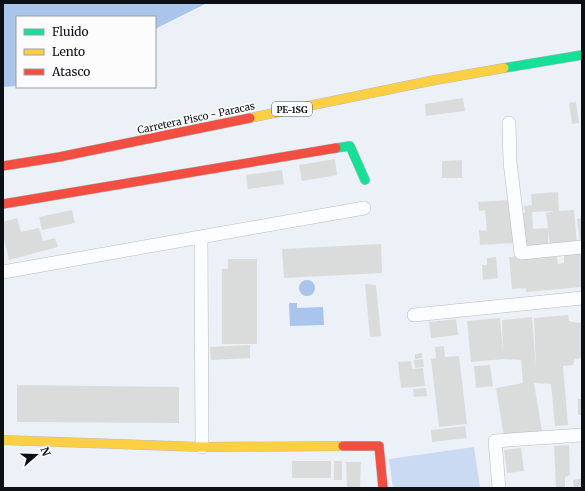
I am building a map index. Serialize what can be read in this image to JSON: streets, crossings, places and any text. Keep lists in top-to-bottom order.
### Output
{
  "streets": {
    "street": ["PE-1SG", "Carretera Pisco - Paracas"]
  },
  "legend": ["Fluido", "Lento", "Atasco"],
  "north": "right"
}
